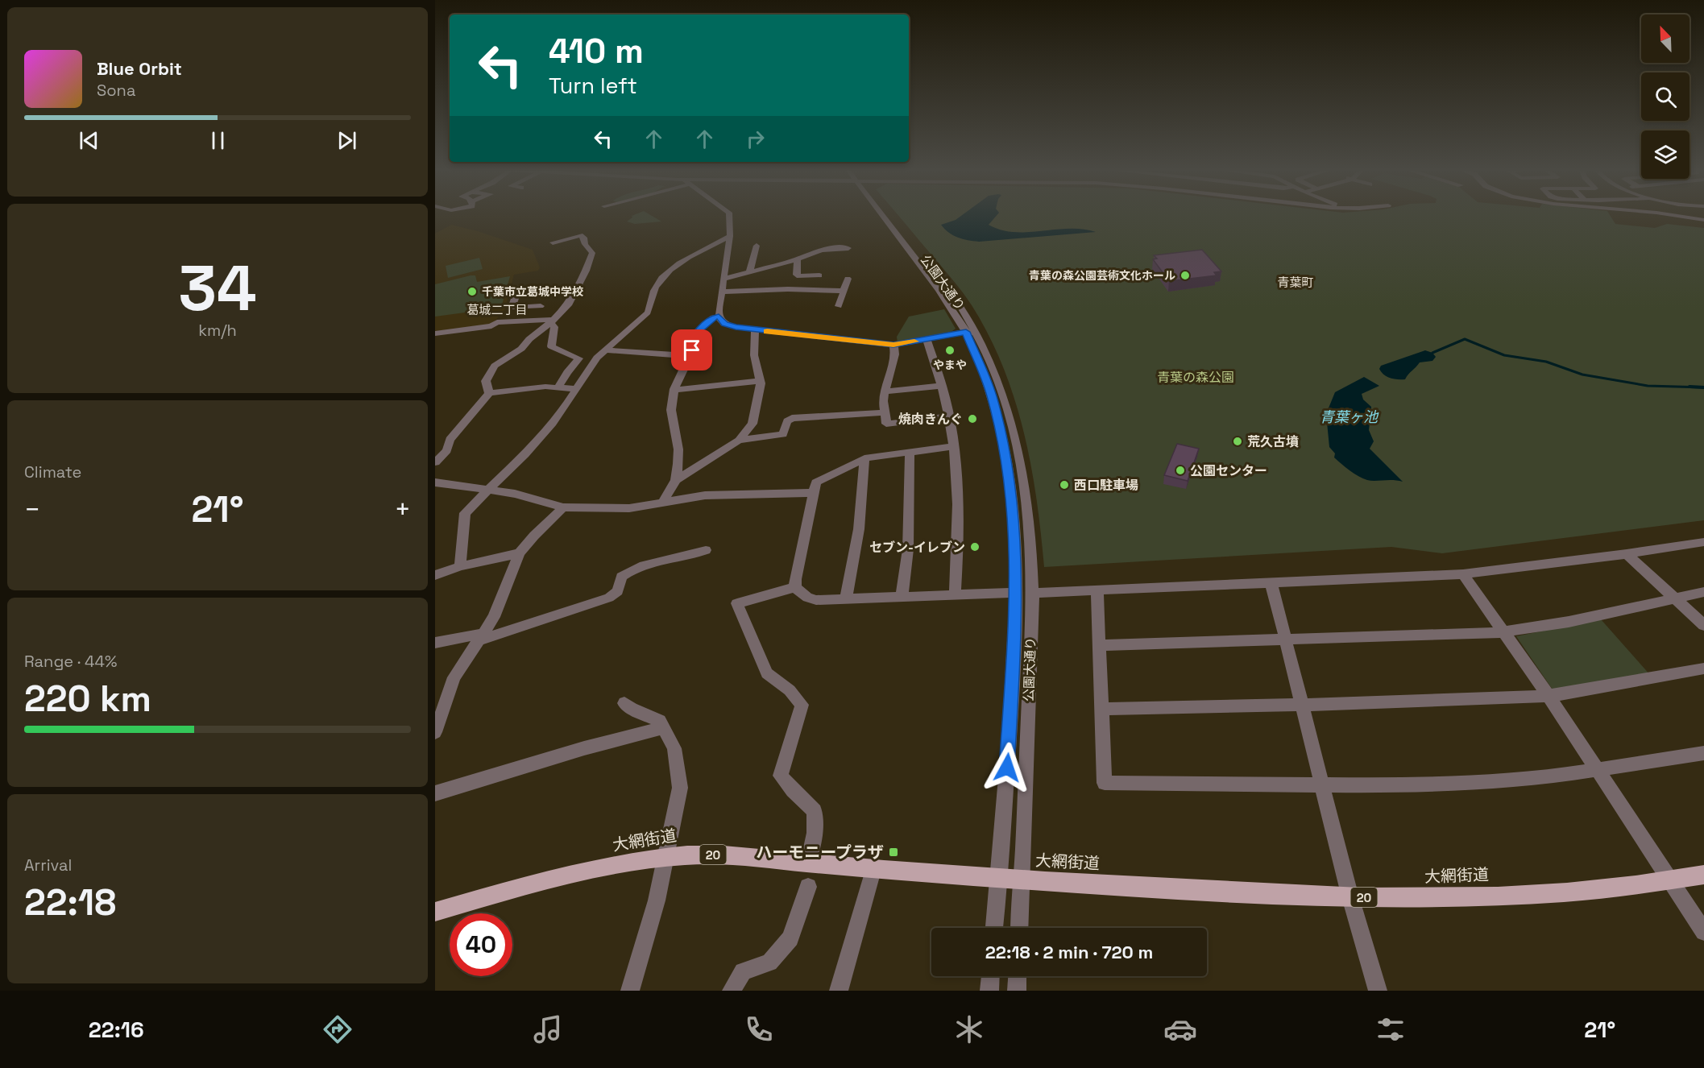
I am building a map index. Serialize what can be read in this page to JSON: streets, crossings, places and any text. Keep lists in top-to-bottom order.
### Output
{
  "streets": {
    "main road": ["大網街道", "20"],
    "street": ["公園大通り"]
  },
  "crossings": [
    ["公園大通り", "大網街道"]
  ],
  "districts": ["青葉町", "葛城二丁目"],
  "water": ["青葉ヶ池"],
  "parks": ["青葉の森公園"],
  "places": {
    "other": [
      "青葉の森公園芸術文化ホール",
      "千葉市立葛城中学校",
      "やまや",
      "焼肉きんぐ",
      "荒久古墳",
      "公園センター",
      "西口駐車場",
      "セブン-イレブン"
    ],
    "transit": ["ハーモニープラザ"]
  },
  "north": "top left",
  "page": {
    "turn": ["410 m", "Turn left"],
    "song": ["Blue Orbit", "Sona"],
    "tile": [
      ["34", "km/h"],
      "Climate",
      ["Range · 44%", "220 km"],
      ["Arrival", "22:18"]
    ],
    "heat": ["−", "21°", "+"],
    "limit": "40",
    "trip": "22:18 · 2 min · 720 m",
    "tabs": ["22:16", "21°"]
  }
}
